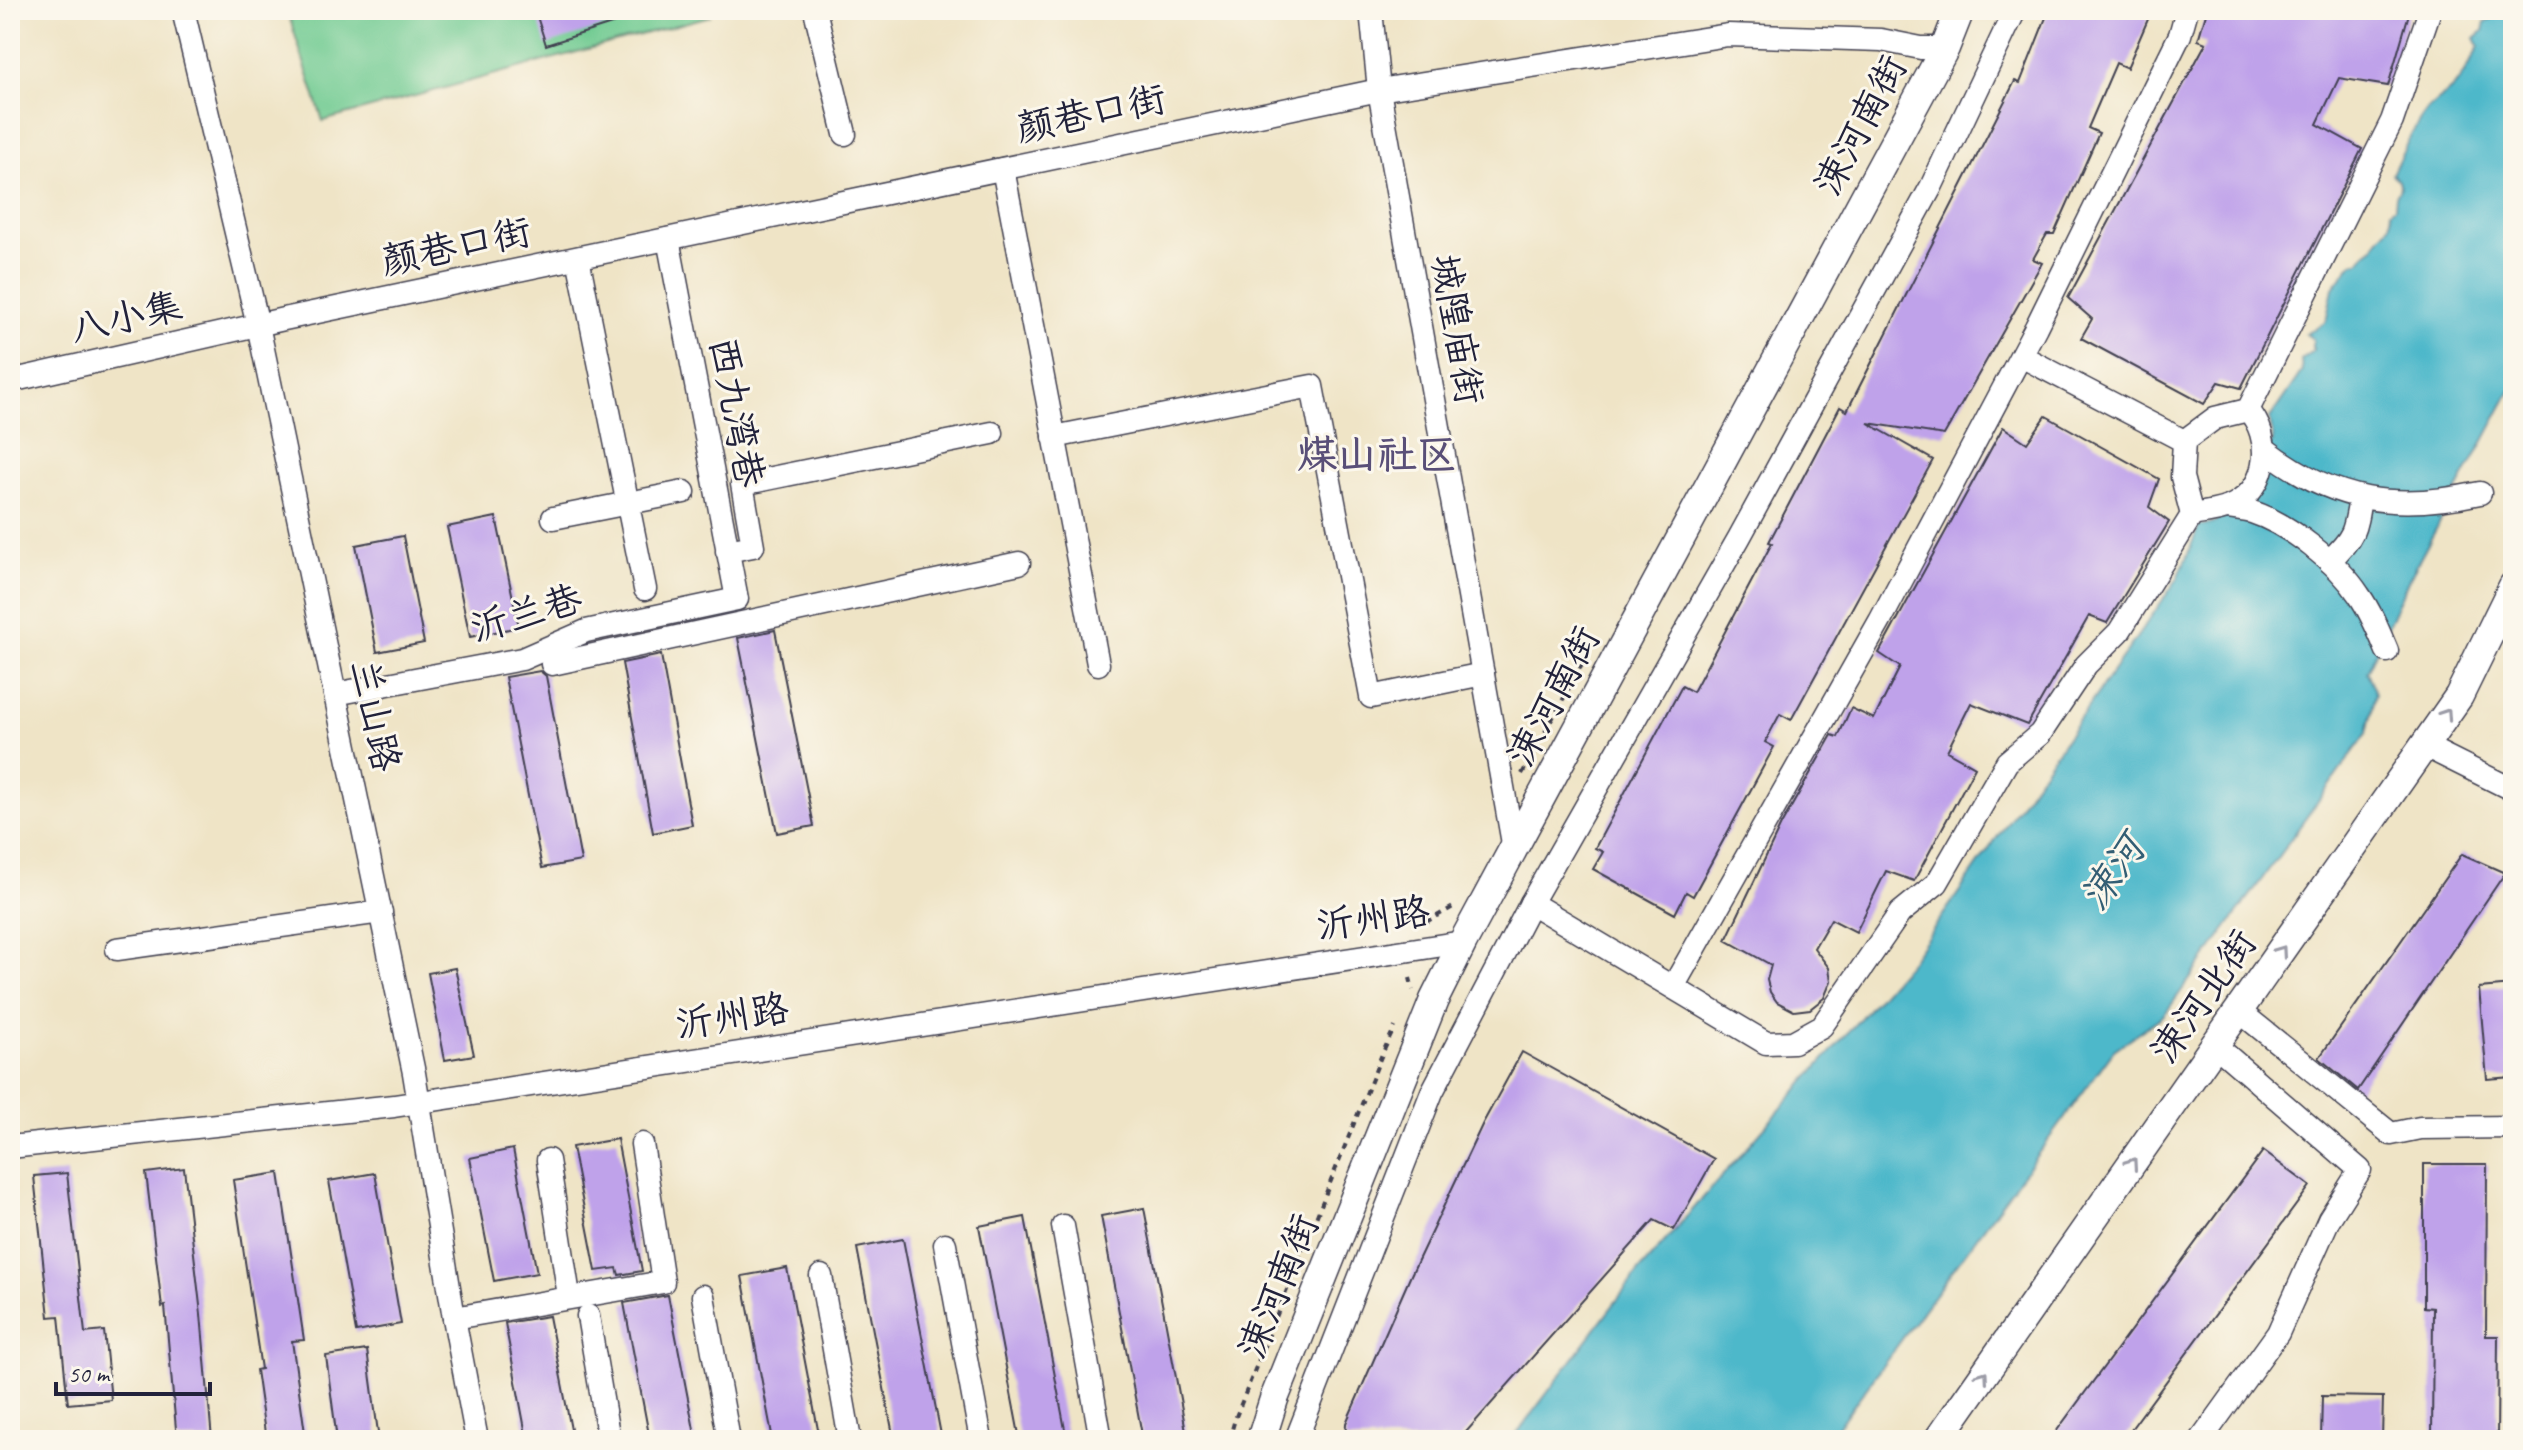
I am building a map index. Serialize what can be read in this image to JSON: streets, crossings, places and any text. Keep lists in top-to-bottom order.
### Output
{
  "streets": {
    "main road": ["涑河南街", "涑河北街"],
    "street": [
      "颜巷口街",
      "八小集",
      "城隍庙街",
      "西九湾巷",
      "沂兰巷",
      "兰山路",
      "沂州路"
    ]
  },
  "crossings": [
    ["颜巷口街", "涑河南街"],
    ["颜巷口街", "八小集"],
    ["颜巷口街", "城隍庙街"],
    ["颜巷口街", "西九湾巷"],
    ["颜巷口街", "兰山路"],
    ["涑河南街", "城隍庙街"],
    ["涑河南街", "沂州路"],
    ["八小集", "兰山路"],
    ["西九湾巷", "沂兰巷"],
    ["沂兰巷", "兰山路"],
    ["兰山路", "沂州路"]
  ],
  "one_way": ["涑河北街"],
  "districts": ["煤山社区"],
  "water": ["涑河"],
  "scale_bar": "50 m"
}
